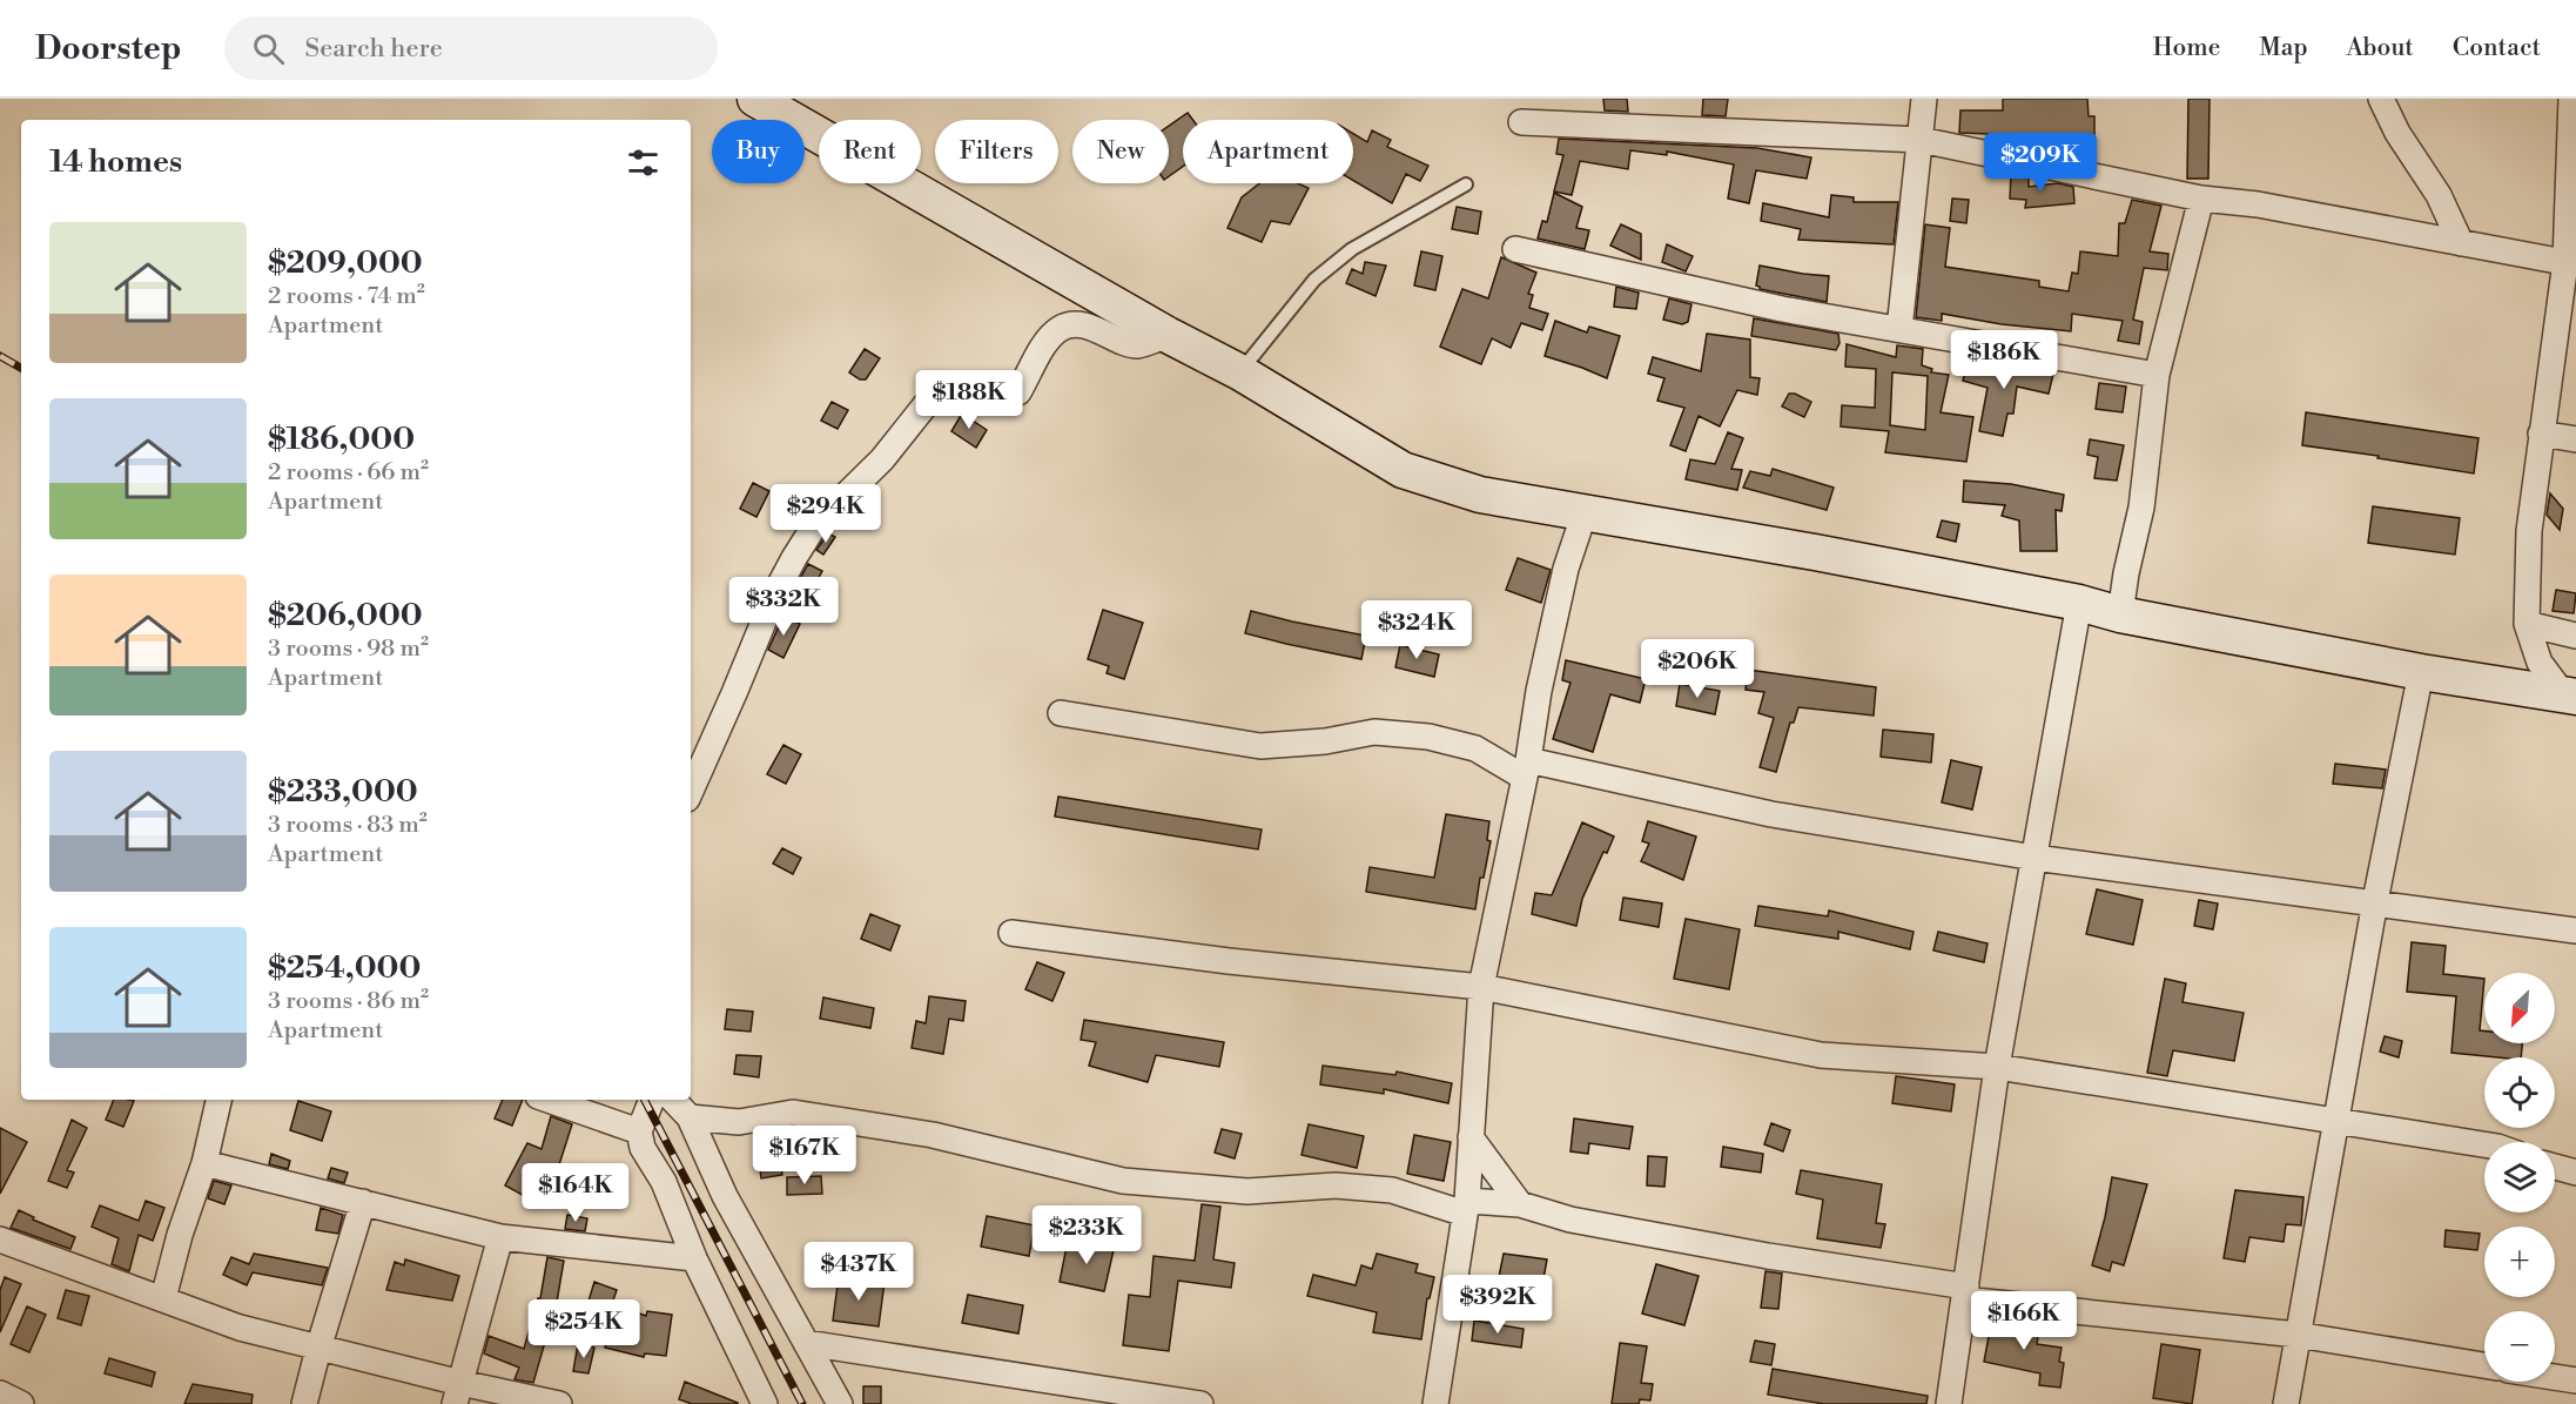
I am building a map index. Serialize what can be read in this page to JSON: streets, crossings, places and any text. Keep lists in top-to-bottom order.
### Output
{
  "north": "bottom left",
  "page": {
    "header": "Doorstep",
    "search": "Search here",
    "nav": [
      "Home",
      "Map",
      "About",
      "Contact"
    ],
    "chip": [
      "Buy",
      "Rent",
      "Filters",
      "New",
      "Apartment"
    ],
    "heading": "14 homes",
    "price": [
      "$209K",
      "$186K",
      "$188K",
      "$294K",
      "$332K",
      "$324K",
      "$206K",
      "$167K",
      "$164K",
      "$233K",
      "$437K",
      "$392K",
      "$166K",
      "$254K"
    ],
    "list": [
      {
        "name": "$209,000",
        "note": "2 rooms · 74 m² · Apartment"
      },
      {
        "name": "$186,000",
        "note": "2 rooms · 66 m² · Apartment"
      },
      {
        "name": "$206,000",
        "note": "3 rooms · 98 m² · Apartment"
      },
      {
        "name": "$233,000",
        "note": "3 rooms · 83 m² · Apartment"
      },
      {
        "name": "$254,000",
        "note": "3 rooms · 86 m² · Apartment"
      }
    ],
    "map_buttons": ["+", "−"]
  }
}
